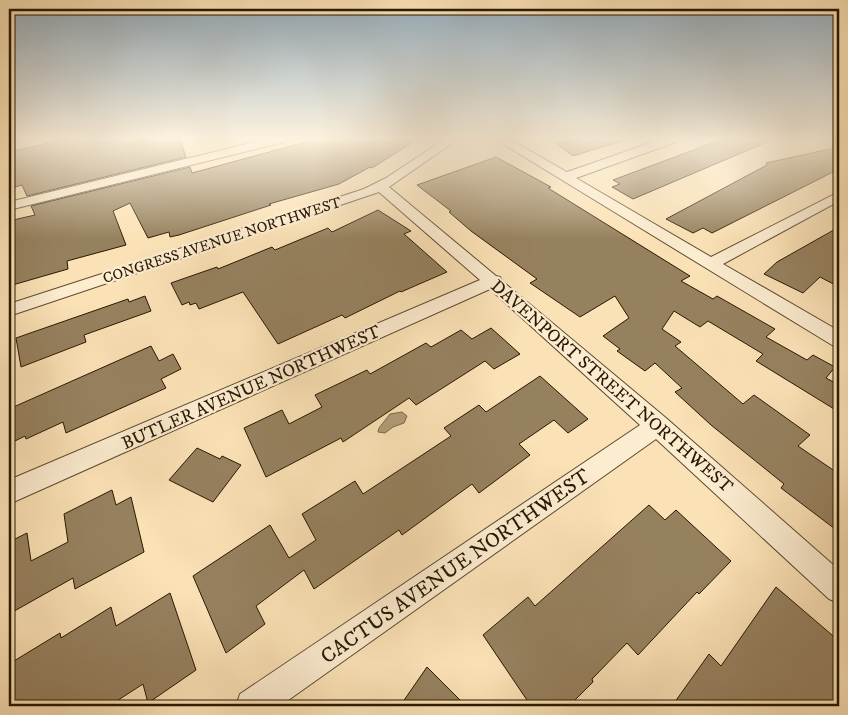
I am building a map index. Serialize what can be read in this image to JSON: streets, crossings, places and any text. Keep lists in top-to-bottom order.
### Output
{
  "streets": {
    "street": [
      "CONGRESS AVENUE NORTHWEST",
      "DAVENPORT STREET NORTHWEST",
      "BUTLER AVENUE NORTHWEST",
      "CACTUS AVENUE NORTHWEST"
    ]
  },
  "crossings": [
    ["CONGRESS AVENUE NORTHWEST", "DAVENPORT STREET NORTHWEST"],
    ["DAVENPORT STREET NORTHWEST", "BUTLER AVENUE NORTHWEST"],
    ["DAVENPORT STREET NORTHWEST", "CACTUS AVENUE NORTHWEST"]
  ]
}
